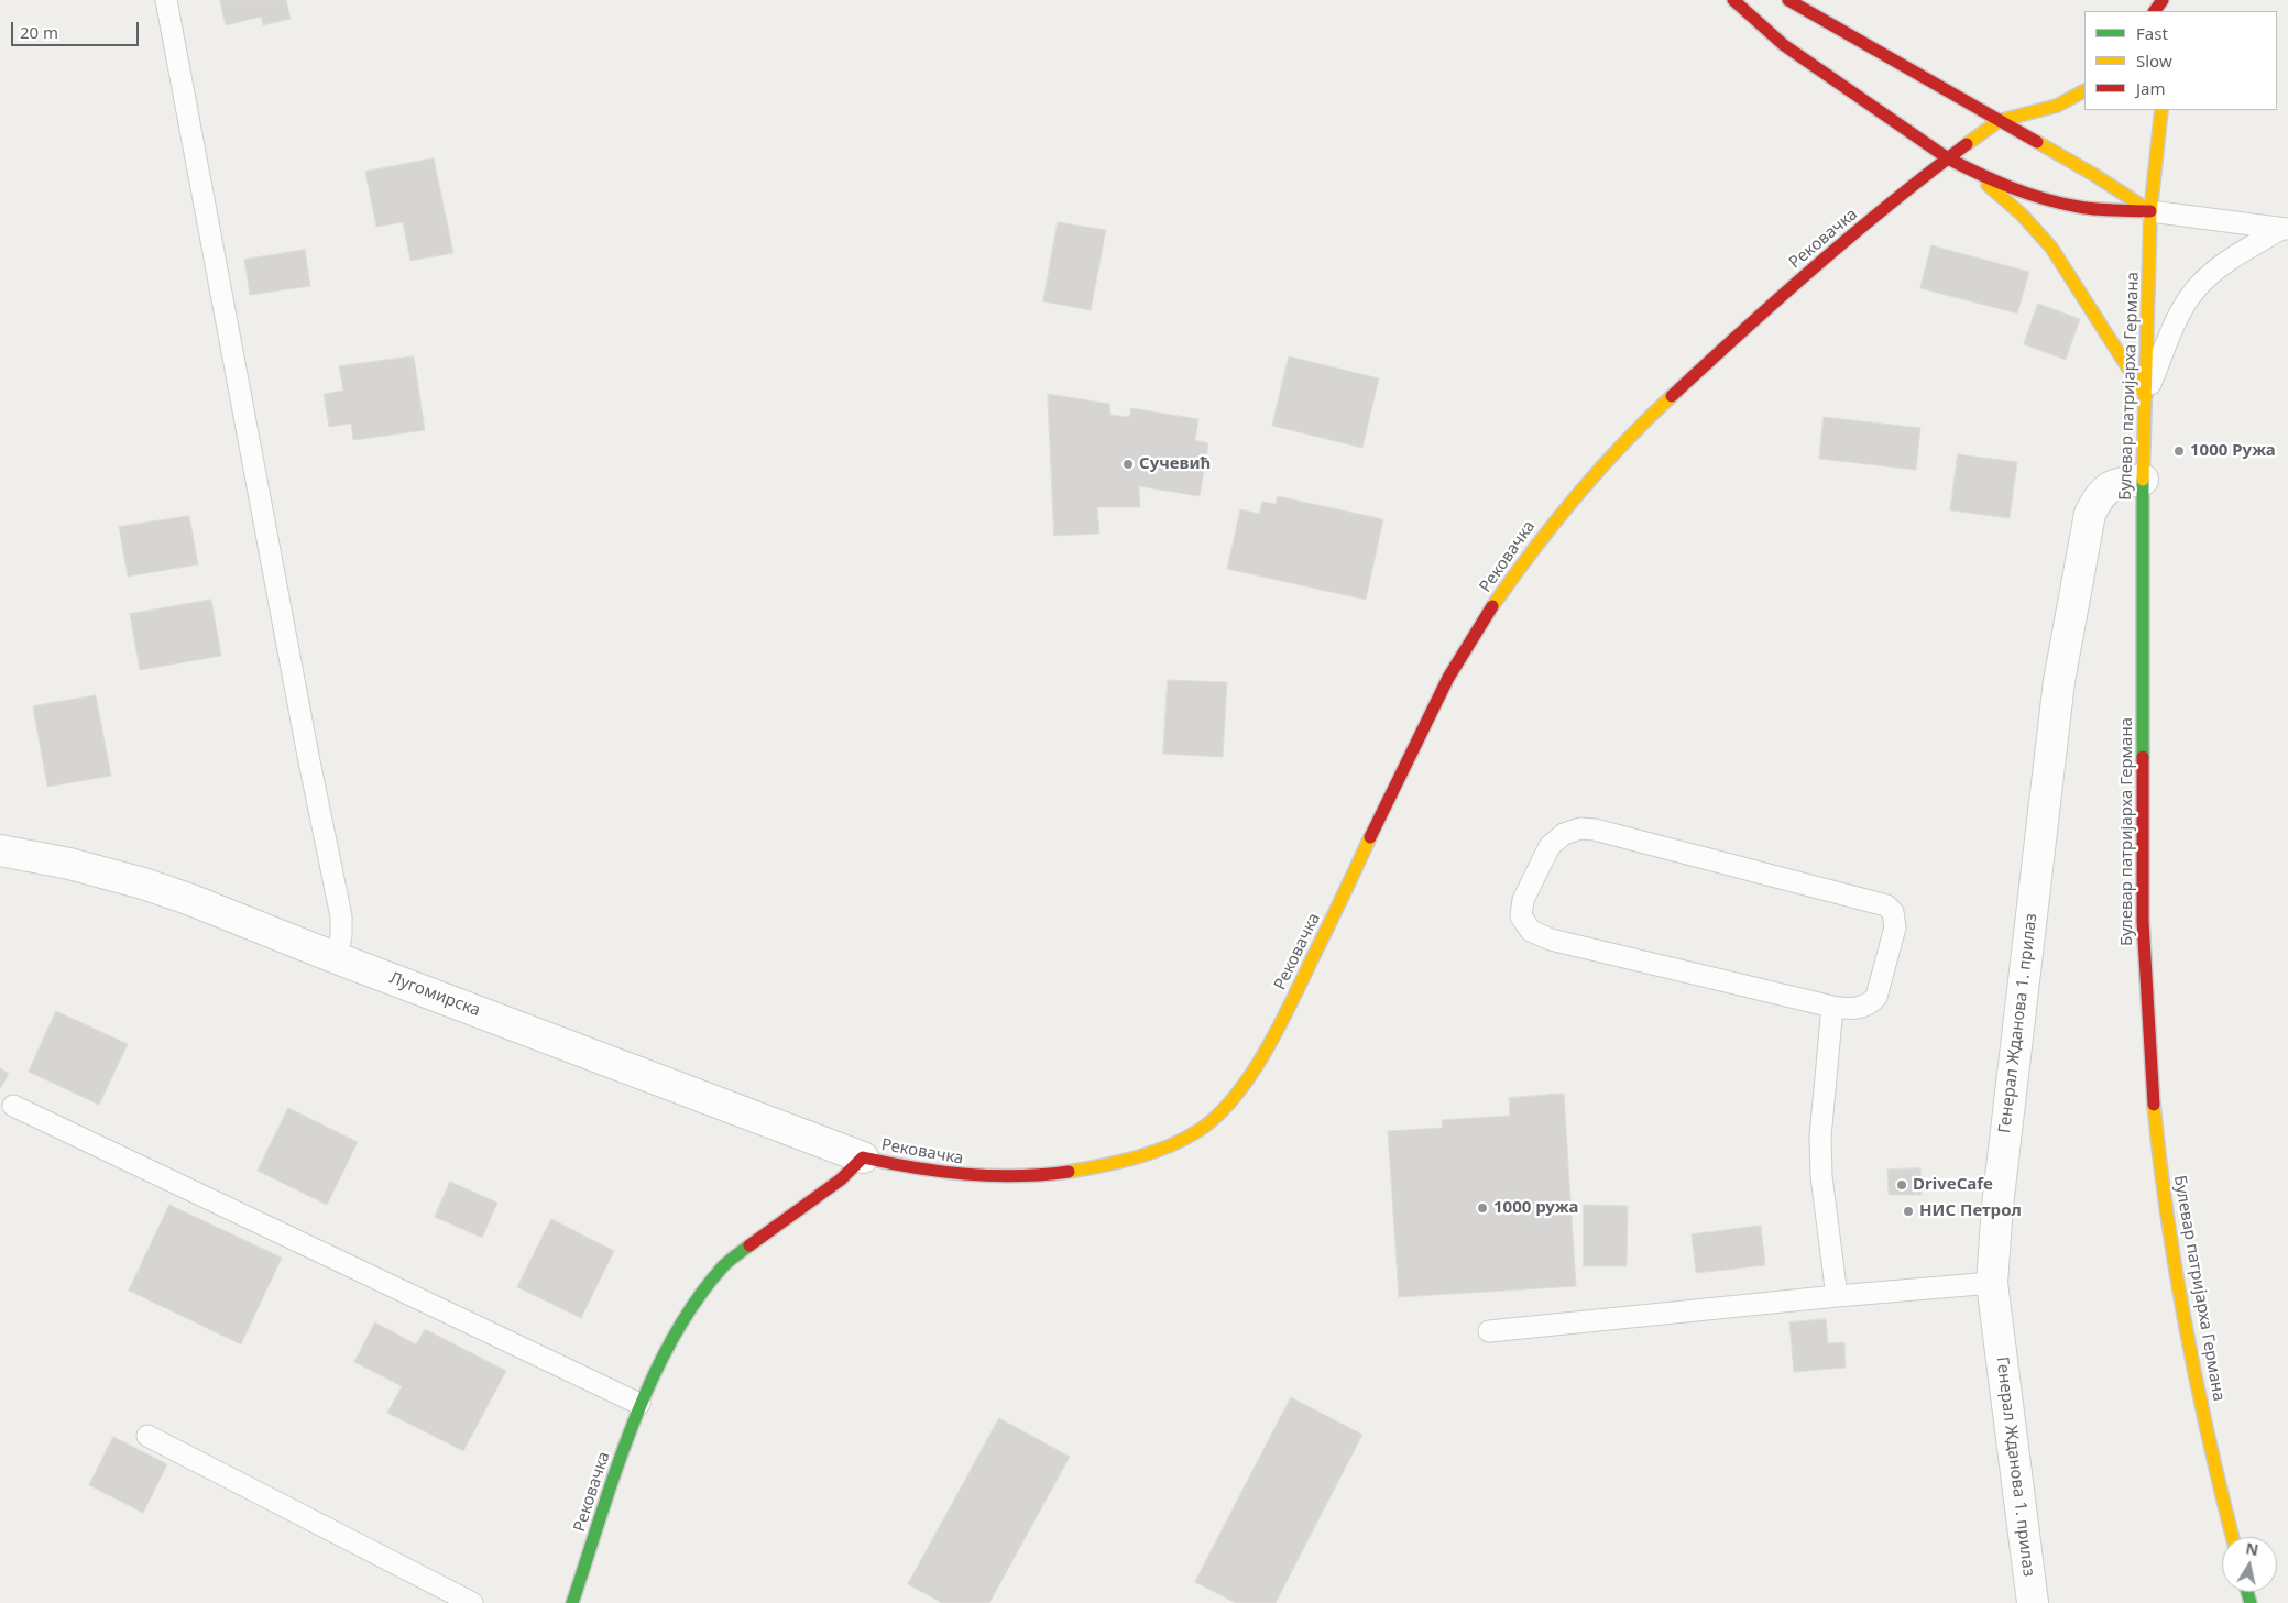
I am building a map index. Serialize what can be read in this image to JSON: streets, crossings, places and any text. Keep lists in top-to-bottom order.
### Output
{
  "streets": {
    "main road": ["Рековачка", "Булевар патријарха Германа"],
    "street": ["Лугомирска", "Генерал Жданова 1. прилаз"]
  },
  "crossings": [
    ["Рековачка", "Лугомирска"],
    ["Булевар патријарха Германа", "Генерал Жданова 1. прилаз"]
  ],
  "places": [
    "1000 Ружа",
    "Сучевић",
    "DriveCafe",
    "1000 ружа",
    "НИС Петрол"
  ],
  "legend": ["Fast", "Slow", "Jam"],
  "scale_bar": "20 m",
  "north": "top"
}
